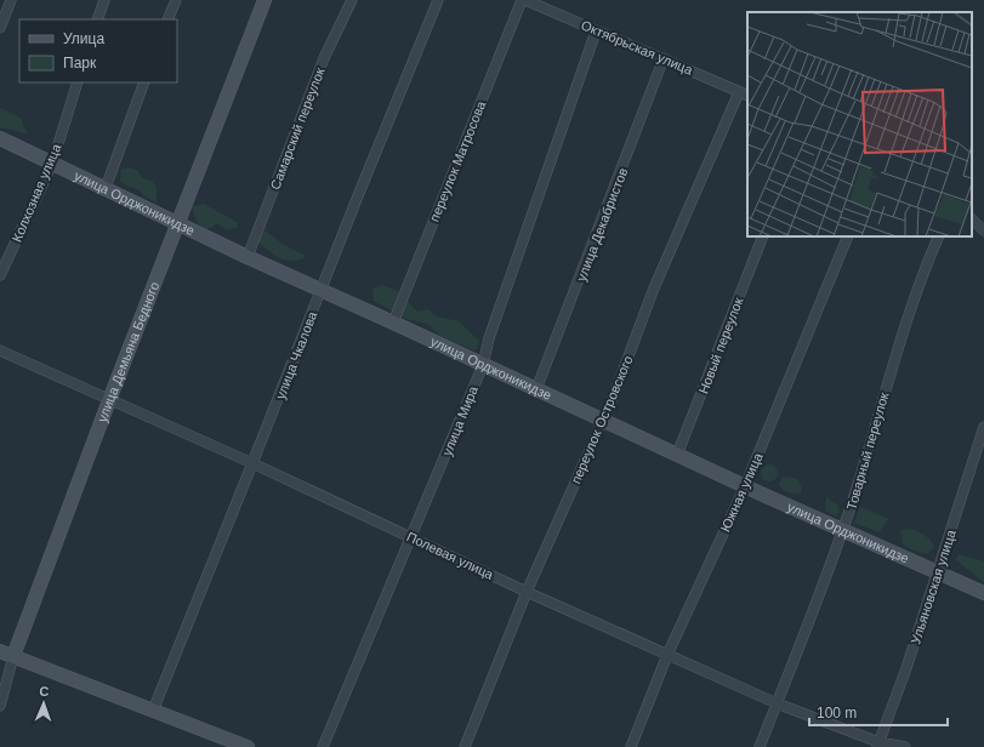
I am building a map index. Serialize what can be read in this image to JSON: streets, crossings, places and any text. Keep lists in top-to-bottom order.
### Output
{
  "streets": {
    "main road": ["улица Орджоникидзе", "улица Демьяна Бедного"],
    "street": [
      "Октябрьская улица",
      "Самарский переулок",
      "переулок Матросова",
      "Колхозная улица",
      "улица Декабристов",
      "Новый переулок",
      "улица Чкалова",
      "переулок Островского",
      "улица Мира",
      "Товарный переулок",
      "Южная улица",
      "Полевая улица",
      "Ульяновская улица"
    ]
  },
  "crossings": [
    ["Октябрьская улица", "переулок Матросова"],
    ["Октябрьская улица", "улица Декабристов"],
    ["Октябрьская улица", "переулок Островского"],
    ["Октябрьская улица", "улица Мира"],
    ["Самарский переулок", "улица Орджоникидзе"],
    ["переулок Матросова", "улица Орджоникидзе"],
    ["Колхозная улица", "улица Орджоникидзе"],
    ["улица Орджоникидзе", "улица Декабристов"],
    ["улица Орджоникидзе", "Новый переулок"],
    ["улица Орджоникидзе", "улица Демьяна Бедного"],
    ["улица Орджоникидзе", "улица Чкалова"],
    ["улица Орджоникидзе", "переулок Островского"],
    ["улица Орджоникидзе", "улица Мира"],
    ["улица Орджоникидзе", "Товарный переулок"],
    ["улица Орджоникидзе", "Южная улица"],
    ["улица Орджоникидзе", "Ульяновская улица"],
    ["улица Демьяна Бедного", "Полевая улица"],
    ["улица Чкалова", "Полевая улица"],
    ["переулок Островского", "Полевая улица"],
    ["улица Мира", "Полевая улица"],
    ["Товарный переулок", "Полевая улица"],
    ["Южная улица", "Полевая улица"],
    ["Полевая улица", "Ульяновская улица"]
  ],
  "legend": ["Улица", "Парк"],
  "scale_bar": "100 m",
  "north": "top"
}
